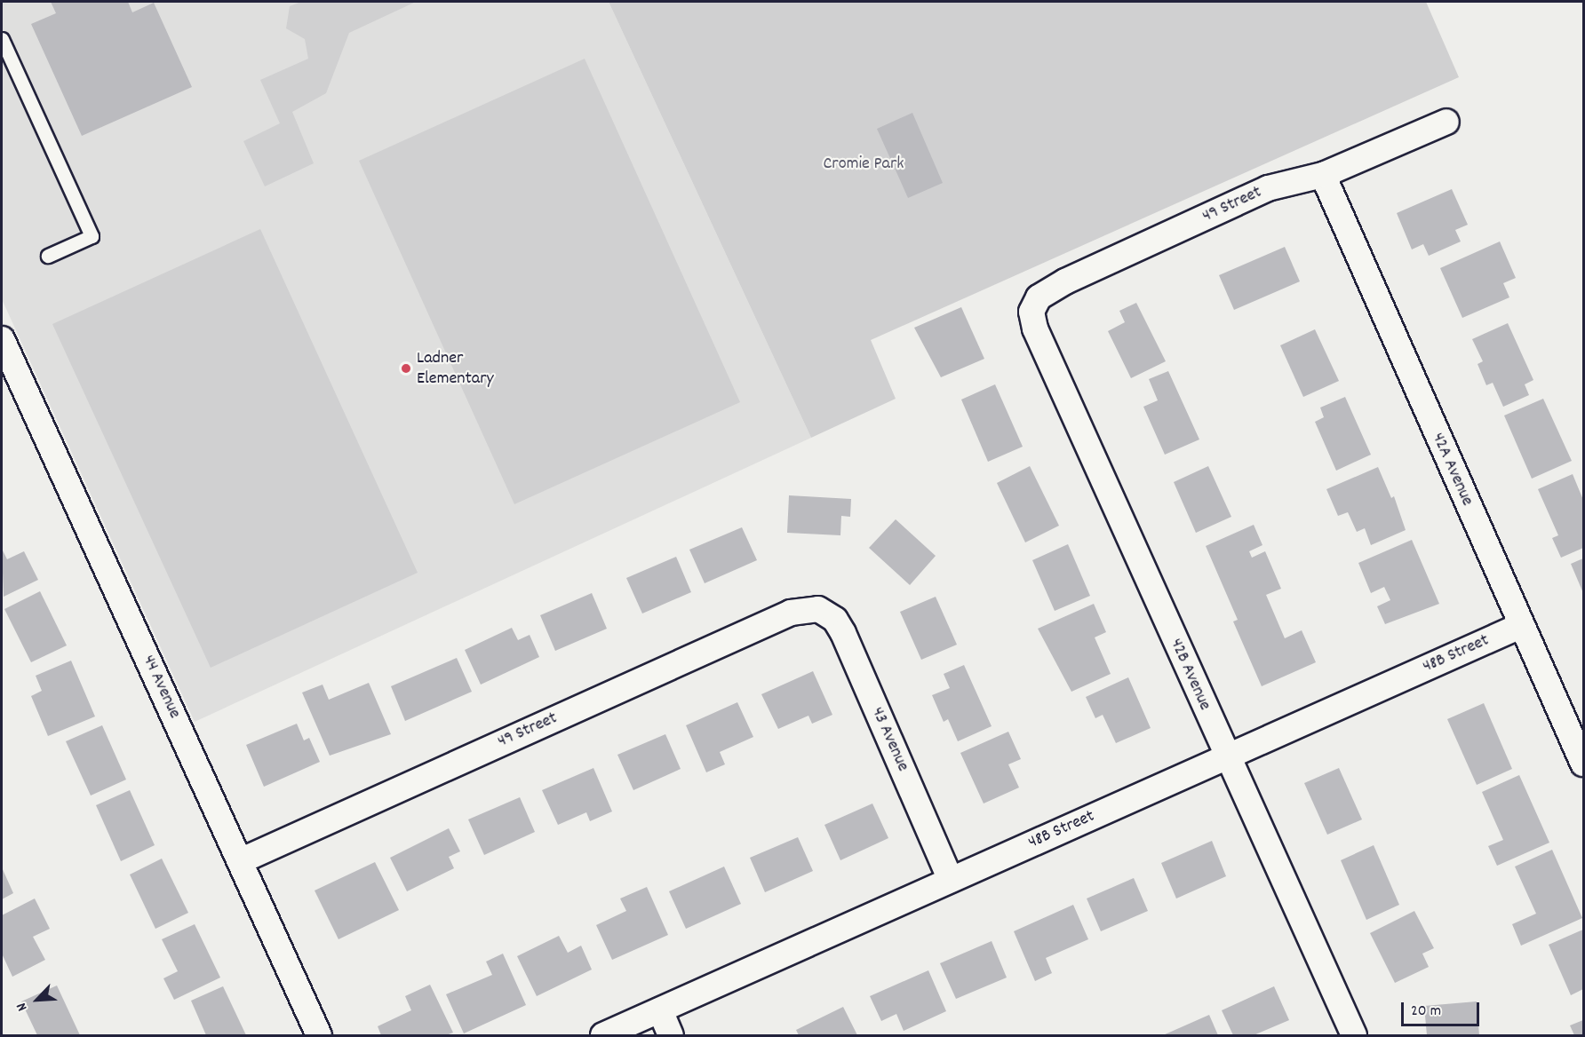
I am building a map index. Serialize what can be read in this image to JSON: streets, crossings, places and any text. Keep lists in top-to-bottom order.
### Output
{
  "streets": {
    "street": [
      "49 Street",
      "42A Avenue",
      "48B Street",
      "42B Avenue",
      "44 Avenue",
      "43 Avenue"
    ]
  },
  "crossings": [
    ["49 Street", "42A Avenue"],
    ["49 Street", "42B Avenue"],
    ["49 Street", "44 Avenue"],
    ["49 Street", "43 Avenue"],
    ["42A Avenue", "48B Street"],
    ["48B Street", "42B Avenue"],
    ["48B Street", "43 Avenue"]
  ],
  "parks": ["Cromie Park"],
  "places": ["Ladner Elementary"],
  "scale_bar": "20 m",
  "north": "bottom left"
}
